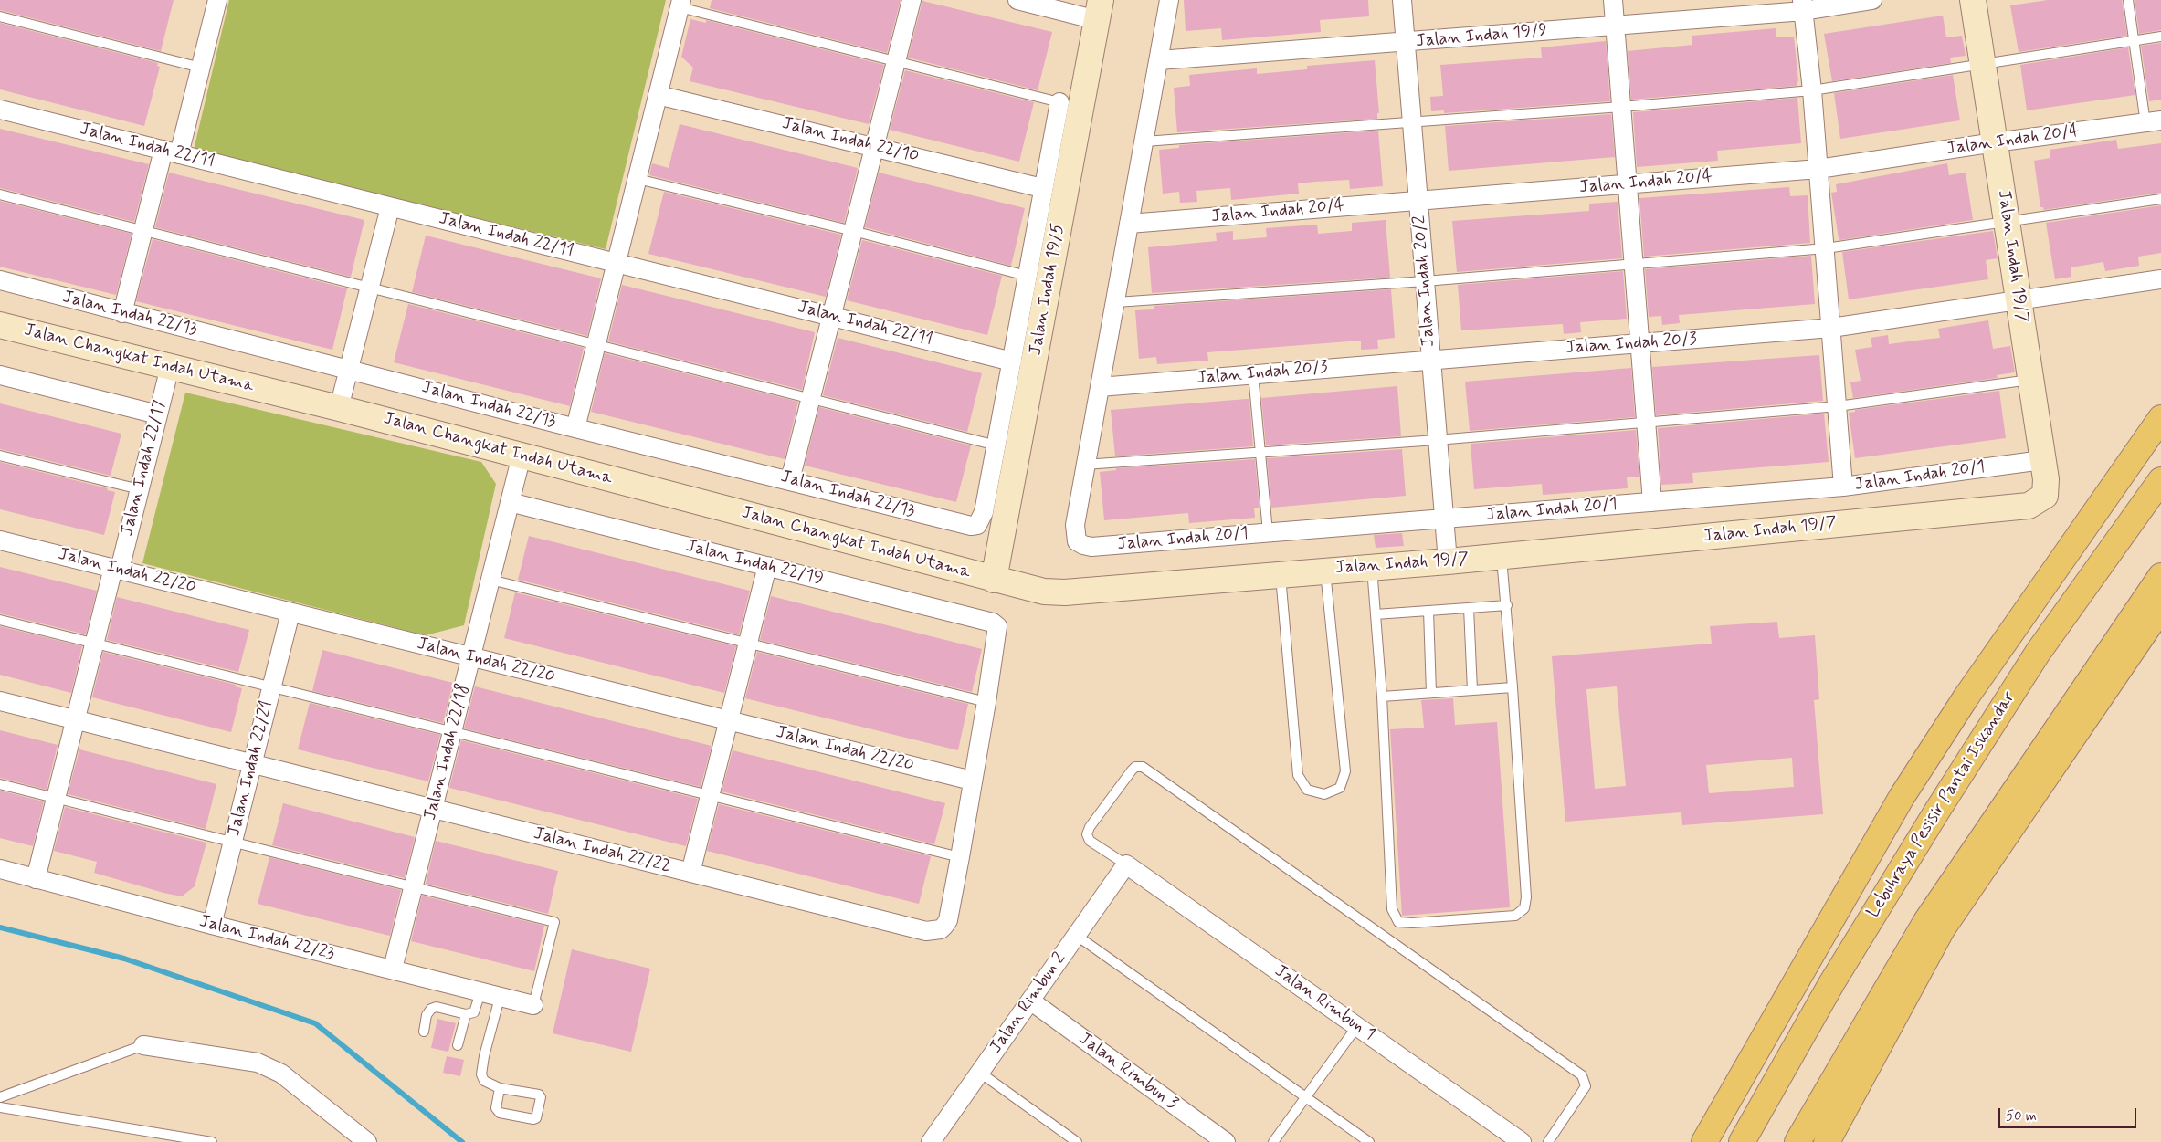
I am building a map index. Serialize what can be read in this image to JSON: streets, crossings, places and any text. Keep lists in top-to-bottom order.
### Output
{
  "streets": {
    "main road": ["Lebuhraya Pesisir Pantai Iskandar"],
    "street": [
      "Jalan Indah 19/9",
      "Jalan Indah 22/10",
      "Jalan Indah 20/4",
      "Jalan Indah 22/11",
      "Jalan Indah 19/7",
      "Jalan Indah 20/2",
      "Jalan Indah 19/5",
      "Jalan Indah 22/13",
      "Jalan Indah 20/3",
      "Jalan Changkat Indah Utama",
      "Jalan Indah 22/17",
      "Jalan Indah 20/1",
      "Jalan Indah 22/19",
      "Jalan Indah 22/20",
      "Jalan Indah 22/18",
      "Jalan Indah 22/21",
      "Jalan Indah 22/22",
      "Jalan Indah 22/23",
      "Jalan Rimbun 2",
      "Jalan Rimbun 1",
      "Jalan Rimbun 3"
    ]
  },
  "crossings": [
    ["Jalan Indah 19/9", "Jalan Indah 20/2"],
    ["Jalan Indah 20/4", "Jalan Indah 19/7"],
    ["Jalan Indah 20/4", "Jalan Indah 20/2"],
    ["Jalan Indah 19/7", "Jalan Indah 20/2"],
    ["Jalan Indah 19/7", "Jalan Indah 19/5"],
    ["Jalan Indah 19/7", "Jalan Indah 20/3"],
    ["Jalan Indah 19/7", "Jalan Changkat Indah Utama"],
    ["Jalan Indah 19/7", "Jalan Indah 20/1"],
    ["Jalan Indah 20/2", "Jalan Indah 20/3"],
    ["Jalan Indah 20/2", "Jalan Indah 20/1"],
    ["Jalan Indah 19/5", "Jalan Changkat Indah Utama"],
    ["Jalan Changkat Indah Utama", "Jalan Indah 22/17"],
    ["Jalan Changkat Indah Utama", "Jalan Indah 22/18"],
    ["Jalan Indah 22/17", "Jalan Indah 22/20"],
    ["Jalan Indah 22/17", "Jalan Indah 22/22"],
    ["Jalan Indah 22/17", "Jalan Indah 22/23"],
    ["Jalan Indah 22/19", "Jalan Indah 22/18"],
    ["Jalan Indah 22/20", "Jalan Indah 22/18"],
    ["Jalan Indah 22/20", "Jalan Indah 22/21"],
    ["Jalan Indah 22/18", "Jalan Indah 22/22"],
    ["Jalan Indah 22/18", "Jalan Indah 22/23"],
    ["Jalan Indah 22/21", "Jalan Indah 22/22"],
    ["Jalan Indah 22/21", "Jalan Indah 22/23"],
    ["Jalan Rimbun 2", "Jalan Rimbun 1"],
    ["Jalan Rimbun 2", "Jalan Rimbun 3"]
  ],
  "scale_bar": "50 m"
}
